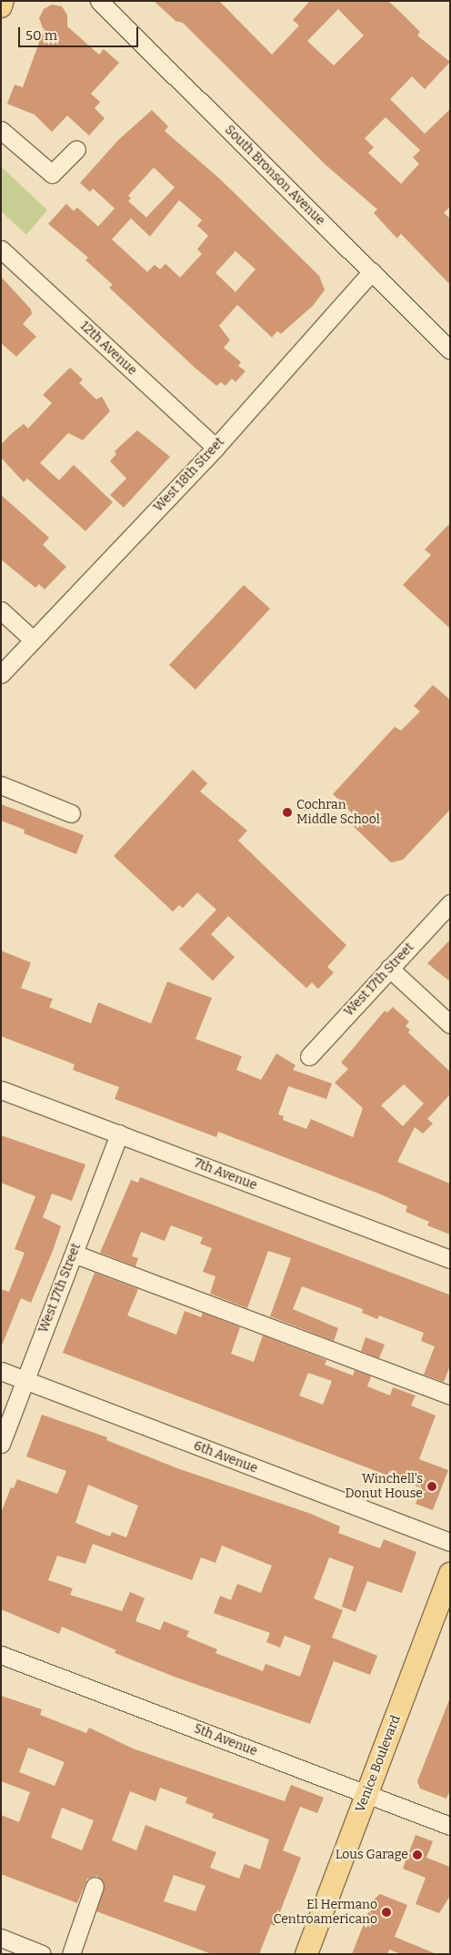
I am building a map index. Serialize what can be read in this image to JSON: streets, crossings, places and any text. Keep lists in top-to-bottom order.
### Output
{
  "streets": {
    "main road": ["Venice Boulevard"],
    "street": [
      "South Bronson Avenue",
      "12th Avenue",
      "West 18th Street",
      "West 17th Street",
      "7th Avenue",
      "6th Avenue",
      "5th Avenue"
    ]
  },
  "crossings": [
    ["South Bronson Avenue", "West 18th Street"],
    ["12th Avenue", "West 18th Street"],
    ["West 17th Street", "7th Avenue"],
    ["West 17th Street", "6th Avenue"],
    ["5th Avenue", "Venice Boulevard"]
  ],
  "places": [
    "Cochran Middle School",
    "Winchell's Donut House",
    "Lous Garage",
    "El Hermano Centroamericano"
  ],
  "scale_bar": "50 m"
}
